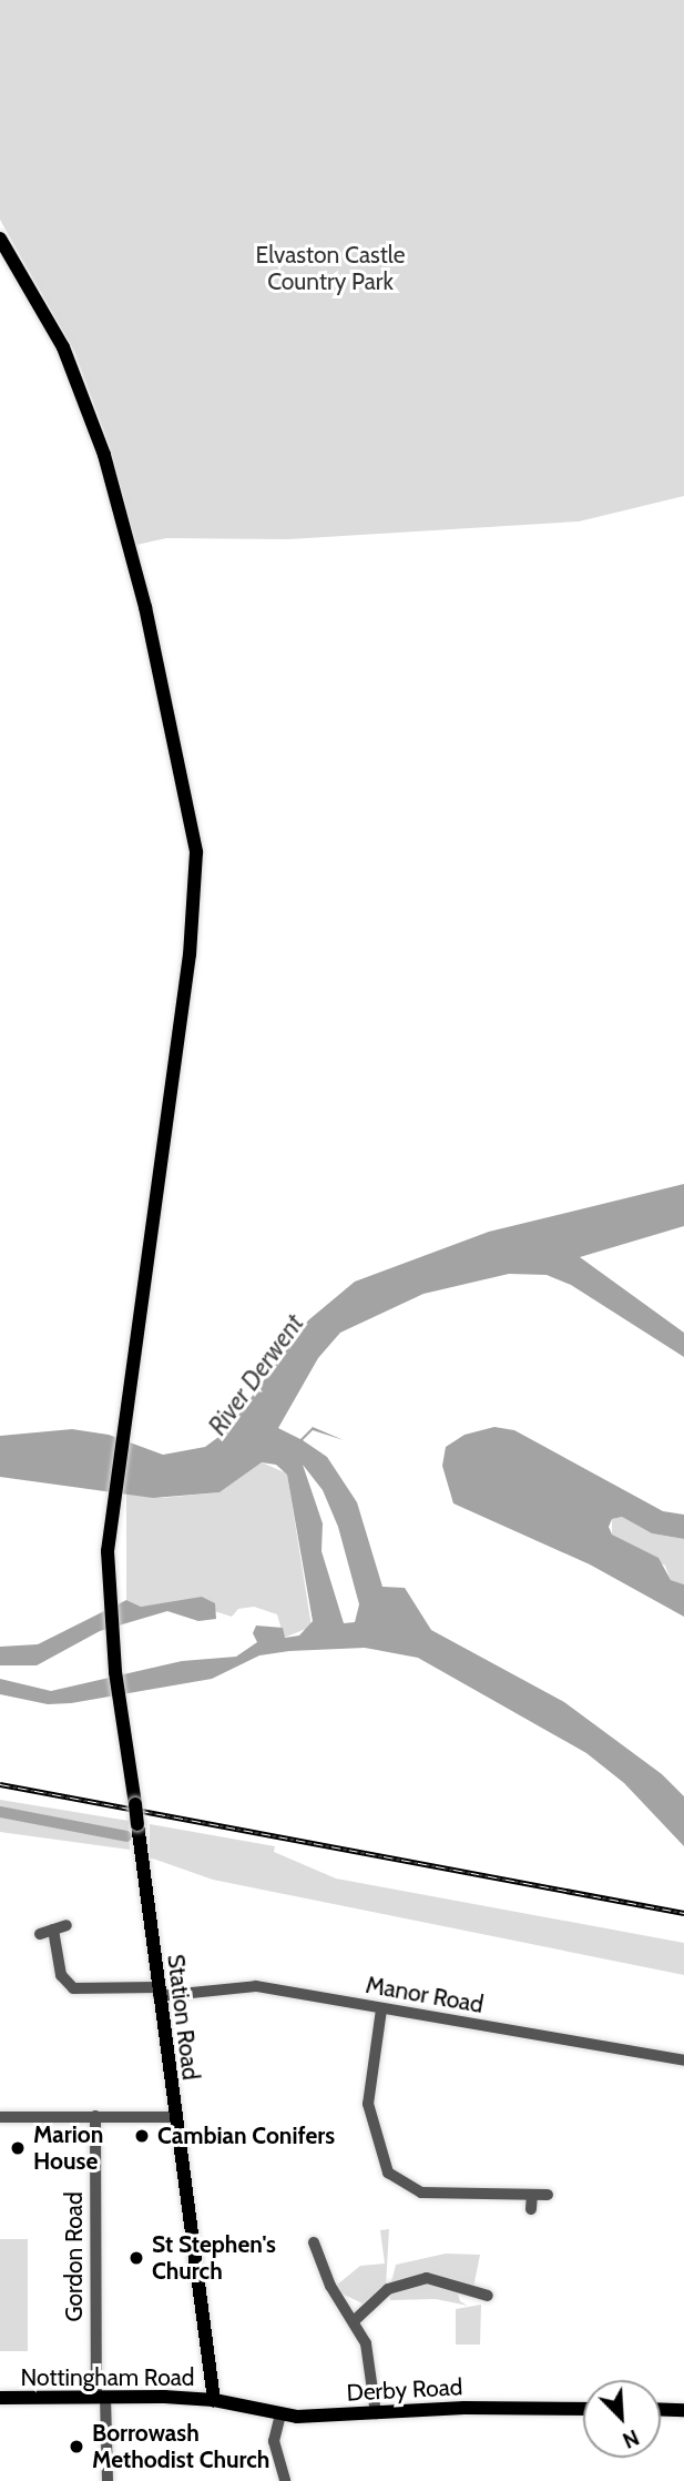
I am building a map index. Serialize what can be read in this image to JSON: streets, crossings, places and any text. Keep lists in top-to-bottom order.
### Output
{
  "streets": {
    "main road": ["Station Road", "Nottingham Road", "Derby Road"],
    "street": ["Manor Road", "Gordon Road"]
  },
  "crossings": [
    ["Manor Road", "Station Road"],
    ["Station Road", "Nottingham Road"],
    ["Station Road", "Derby Road"],
    ["Gordon Road", "Nottingham Road"],
    ["Nottingham Road", "Derby Road"]
  ],
  "water": ["River Derwent"],
  "parks": ["Elvaston Castle Country Park"],
  "places": [
    "Cambian Conifers",
    "Marion House",
    "St Stephen's Church",
    "Borrowash Methodist Church"
  ],
  "north": "bottom right"
}
